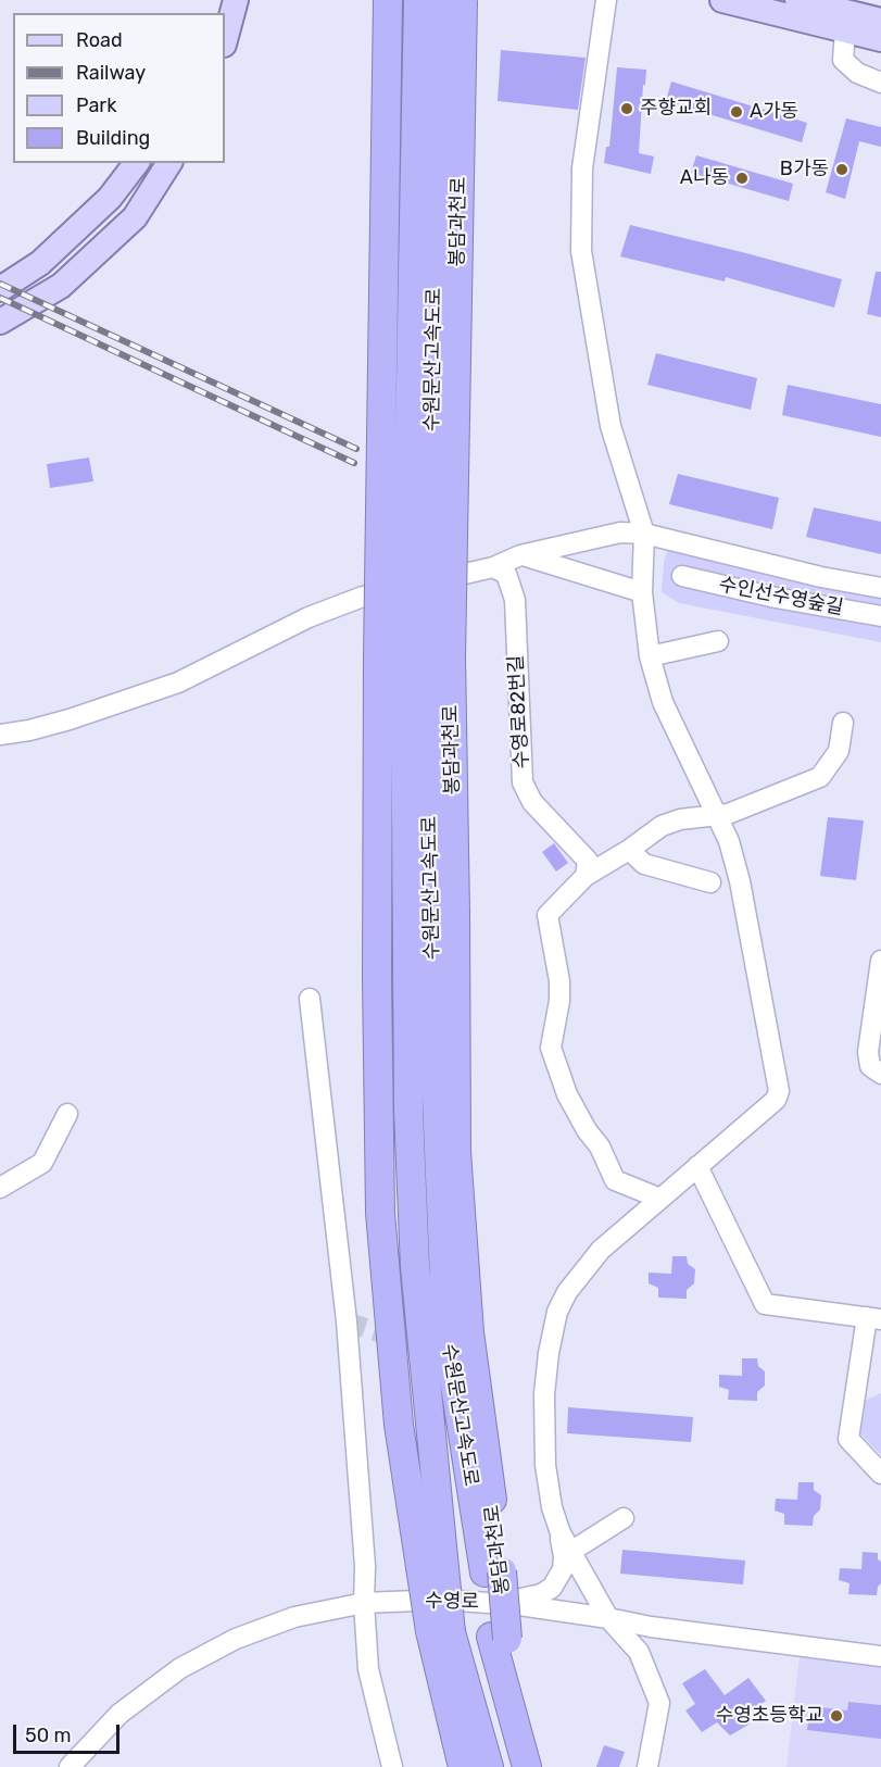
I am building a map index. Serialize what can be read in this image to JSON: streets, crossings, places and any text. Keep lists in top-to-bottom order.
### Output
{
  "streets": {
    "highway": ["봉담과천로", "수원문산고속도로"],
    "street": ["수인선수영숲길", "수영로82번길", "수영로"]
  },
  "crossings": [
    ["봉담과천로", "수원문산고속도로"]
  ],
  "places": [
    "주향교회",
    "A가동",
    "B가동",
    "A나동",
    "수영초등학교"
  ],
  "legend": [
    "Road",
    "Railway",
    "Park",
    "Building"
  ],
  "scale_bar": "50 m"
}
